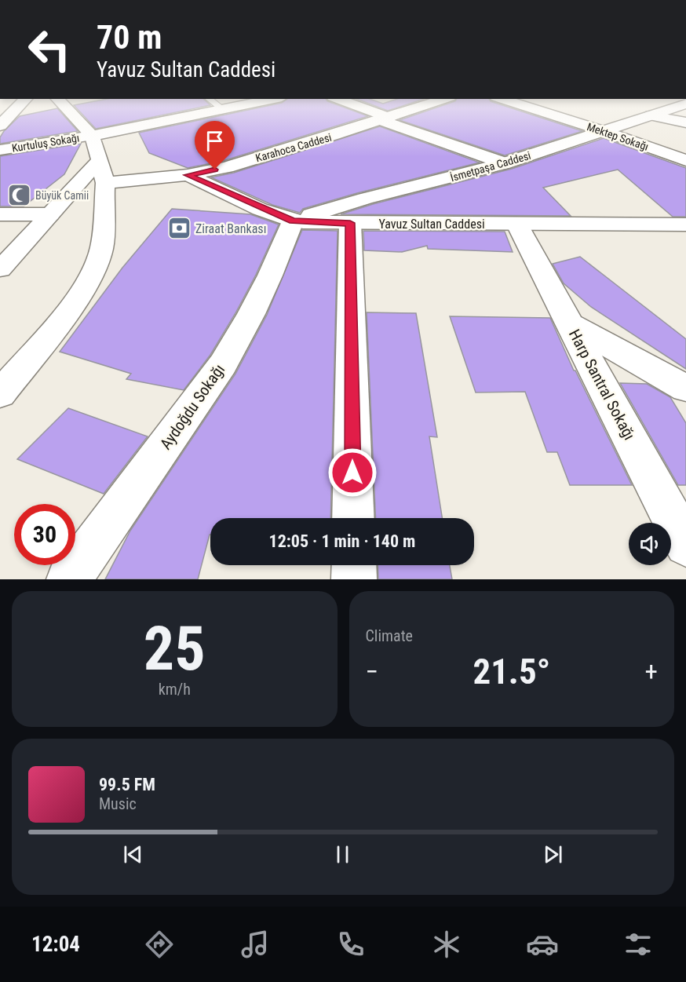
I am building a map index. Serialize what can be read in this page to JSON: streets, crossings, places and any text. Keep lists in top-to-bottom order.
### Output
{
  "streets": {
    "street": [
      "Mektep Sokağı",
      "Kurtuluş Sokağı",
      "Karahoca Caddesi",
      "İsmetpaşa Caddesi",
      "Yavuz Sultan Caddesi",
      "Harp Santral Sokağı",
      "Aydoğdu Sokağı"
    ]
  },
  "crossings": [
    ["Mektep Sokağı", "İsmetpaşa Caddesi"],
    ["Karahoca Caddesi", "Yavuz Sultan Caddesi"],
    ["İsmetpaşa Caddesi", "Yavuz Sultan Caddesi"],
    ["İsmetpaşa Caddesi", "Aydoğdu Sokağı"],
    ["Yavuz Sultan Caddesi", "Harp Santral Sokağı"],
    ["Yavuz Sultan Caddesi", "Aydoğdu Sokağı"]
  ],
  "places": {
    "mosque": ["Büyük Camii"],
    "bank": ["Ziraat Bankası"]
  },
  "page": {
    "turn": ["70 m", "Yavuz Sultan Caddesi"],
    "limit": "30",
    "trip": "12:05 · 1 min · 140 m",
    "tile": [
      ["25", "km/h"],
      "Climate"
    ],
    "heat": ["−", "21.5°", "+"],
    "song": ["99.5 FM", "Music"],
    "tabs": "12:04"
  }
}
